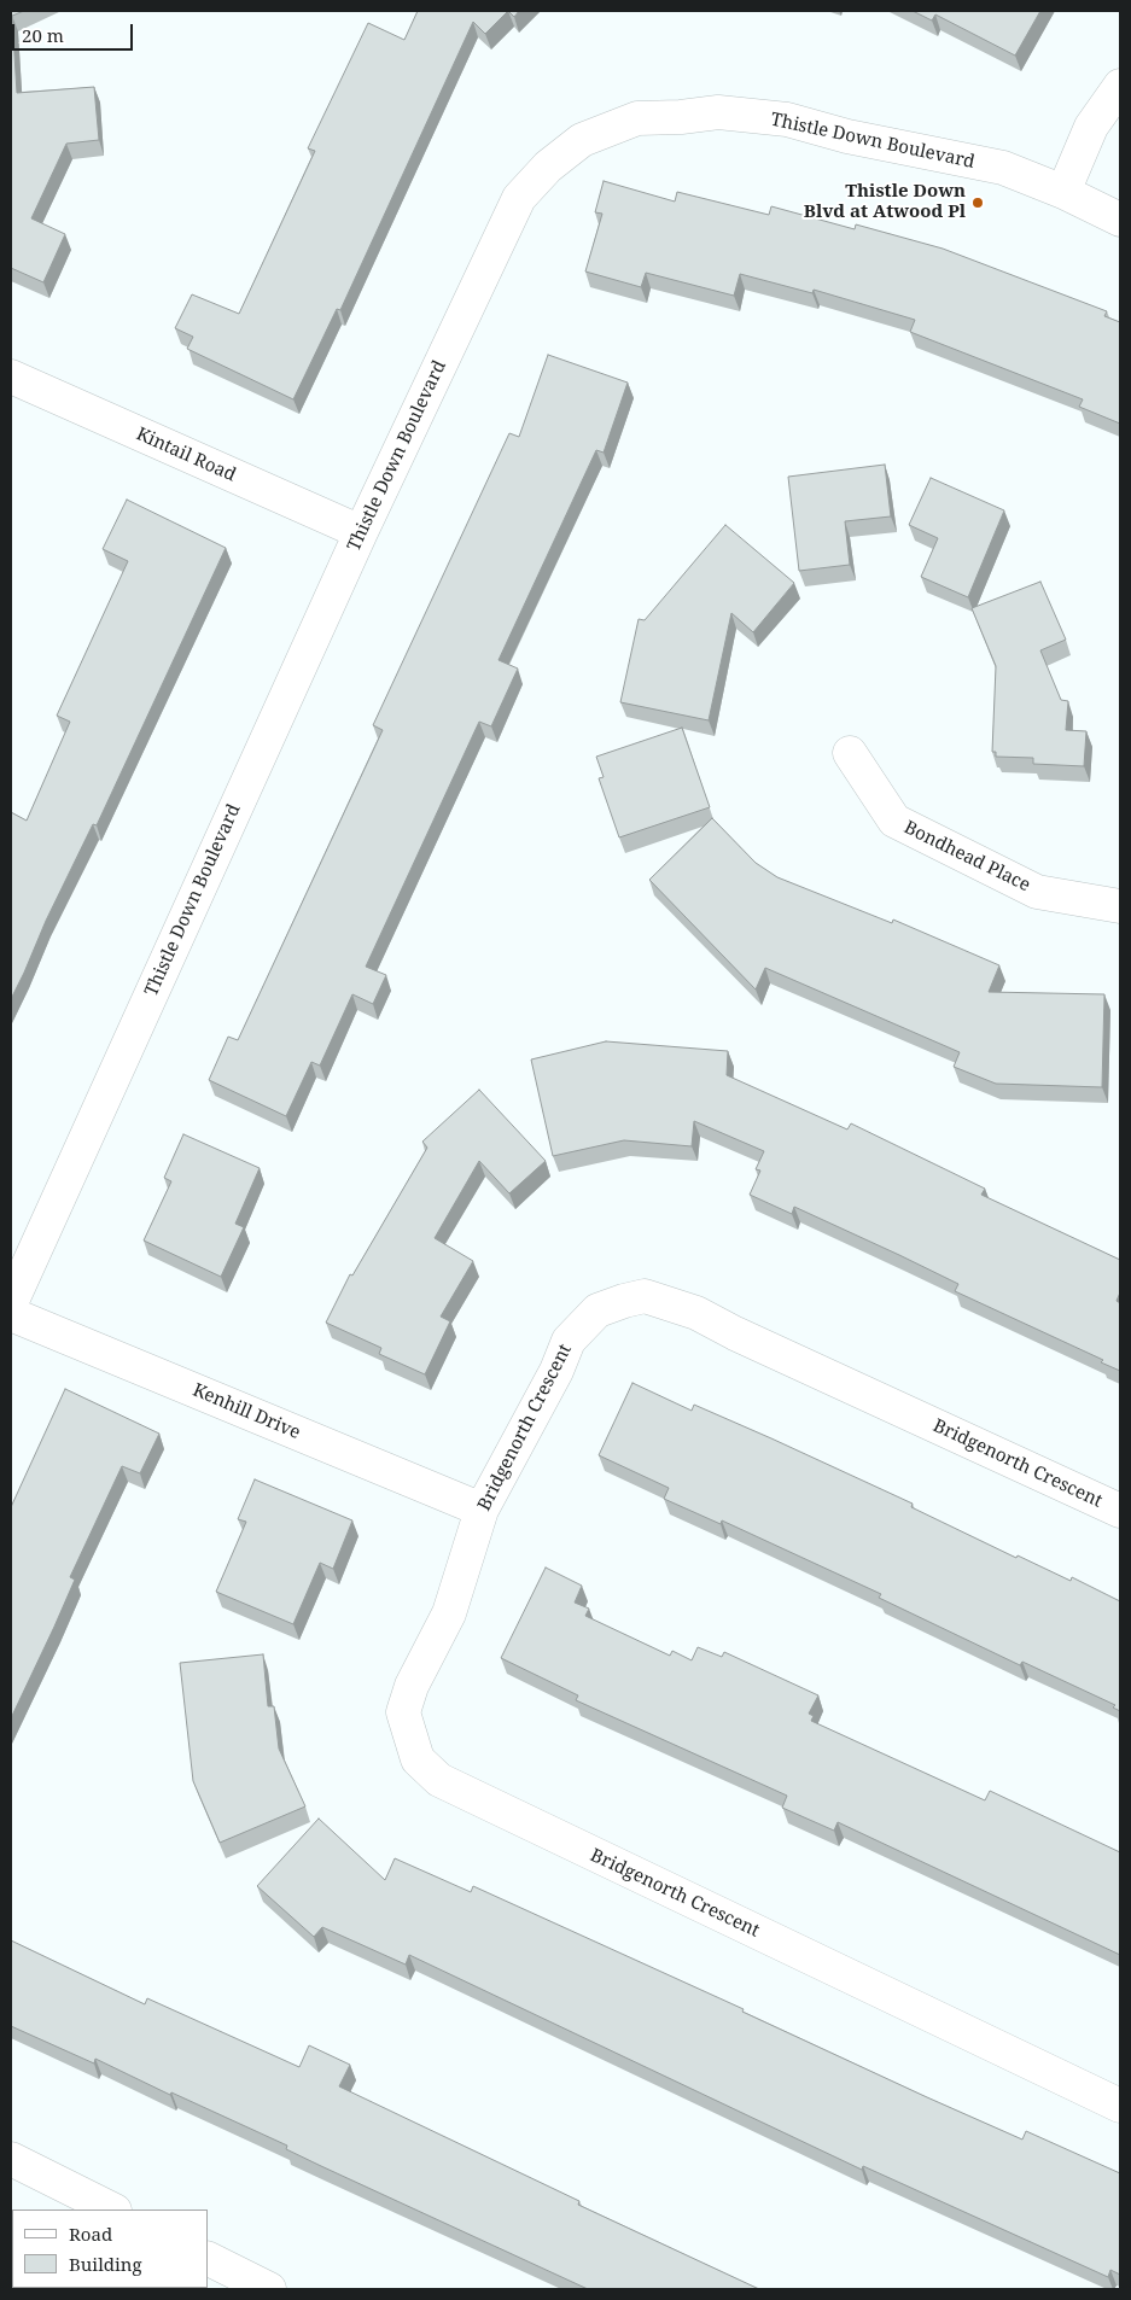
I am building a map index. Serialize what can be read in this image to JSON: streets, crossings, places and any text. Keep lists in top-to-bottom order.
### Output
{
  "streets": {
    "street": [
      "Thistle Down Boulevard",
      "Kintail Road",
      "Bondhead Place",
      "Kenhill Drive",
      "Bridgenorth Crescent"
    ]
  },
  "crossings": [
    ["Thistle Down Boulevard", "Kintail Road"],
    ["Kenhill Drive", "Bridgenorth Crescent"]
  ],
  "places": ["Thistle Down Blvd at Atwood Pl"],
  "legend": ["Road", "Building"],
  "scale_bar": "20 m"
}
